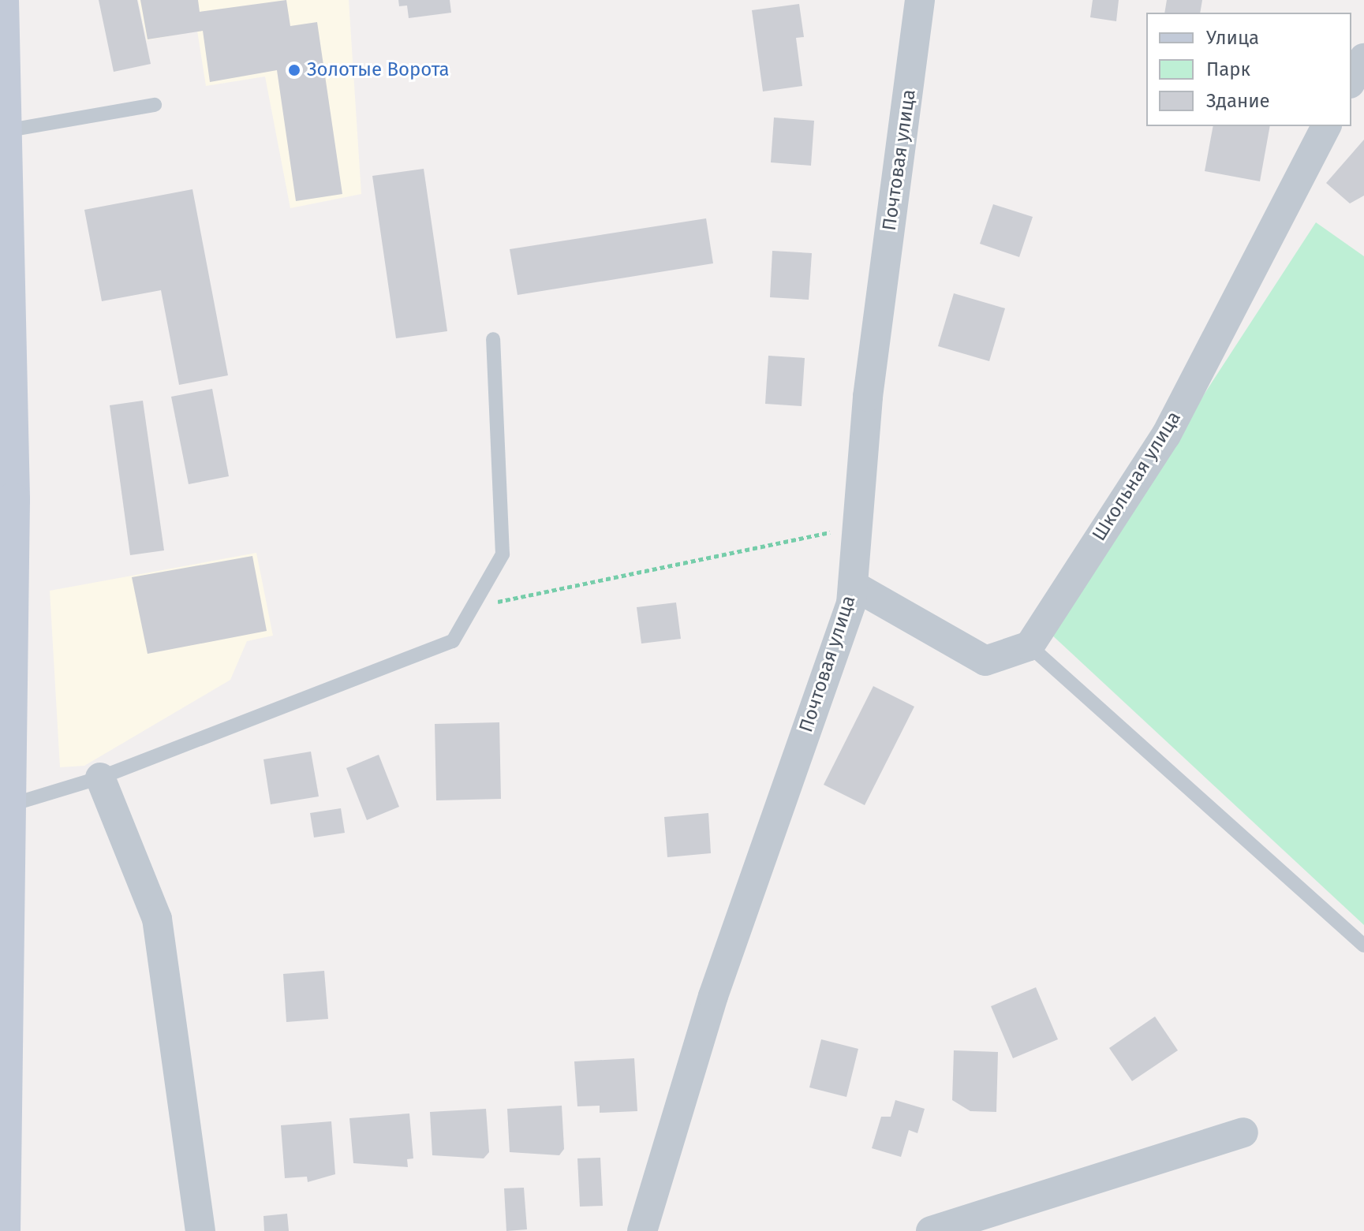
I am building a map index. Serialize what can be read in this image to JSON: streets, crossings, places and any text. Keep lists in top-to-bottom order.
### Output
{
  "streets": {
    "street": ["Почтовая улица", "Школьная улица"]
  },
  "places": ["Золотые Ворота"],
  "legend": ["Улица", "Парк", "Здание"]
}
